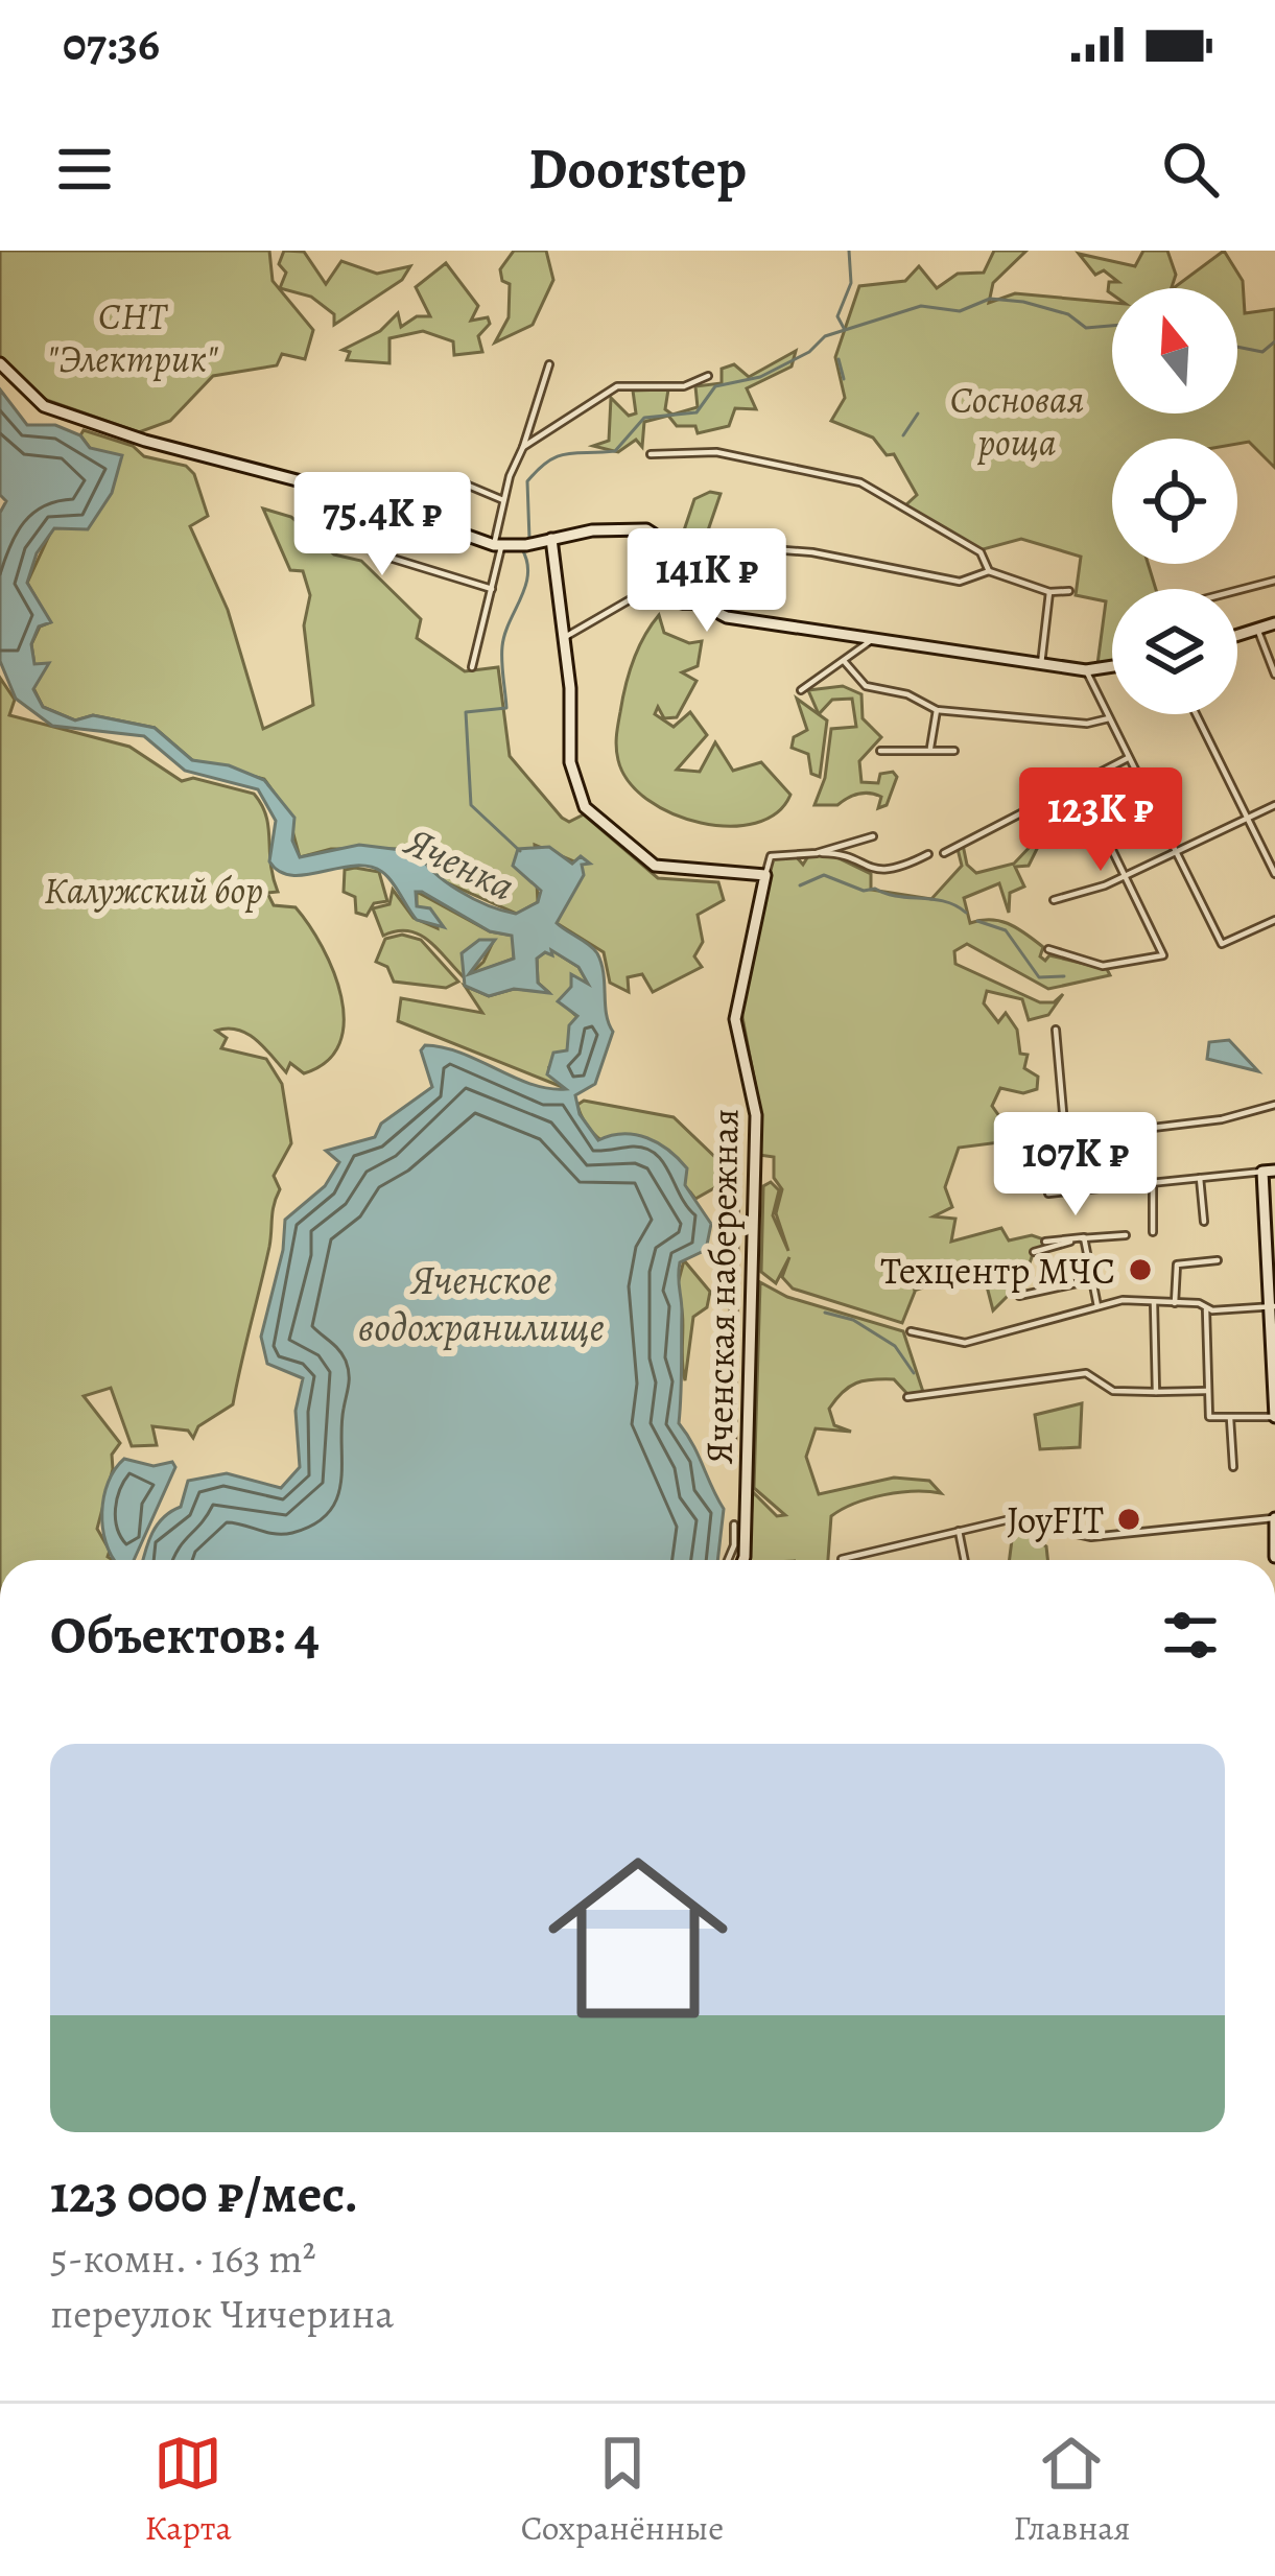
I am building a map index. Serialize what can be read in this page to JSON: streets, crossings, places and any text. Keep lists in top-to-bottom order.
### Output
{
  "streets": {
    "street": ["Яченская набережная"]
  },
  "water": ["Яченка", "Яченское водохранилище"],
  "parks": ["СНТ \"Электрик\"", "Сосновая роща", "Калужский бор"],
  "places": ["Техцентр МЧС", "JoyFIT"],
  "north": "top",
  "page": {
    "status": "07:36",
    "header": "Doorstep",
    "price": [
      "75.4K ₽",
      "141K ₽",
      "123K ₽",
      "107K ₽"
    ],
    "heading": "Объектов: 4",
    "list": [
      {
        "name": "123 000 ₽/мес.",
        "note": "5-комн. · 163 m² · переулок Чичерина"
      }
    ],
    "tabs": ["Карта", "Сохранённые", "Главная"]
  }
}
